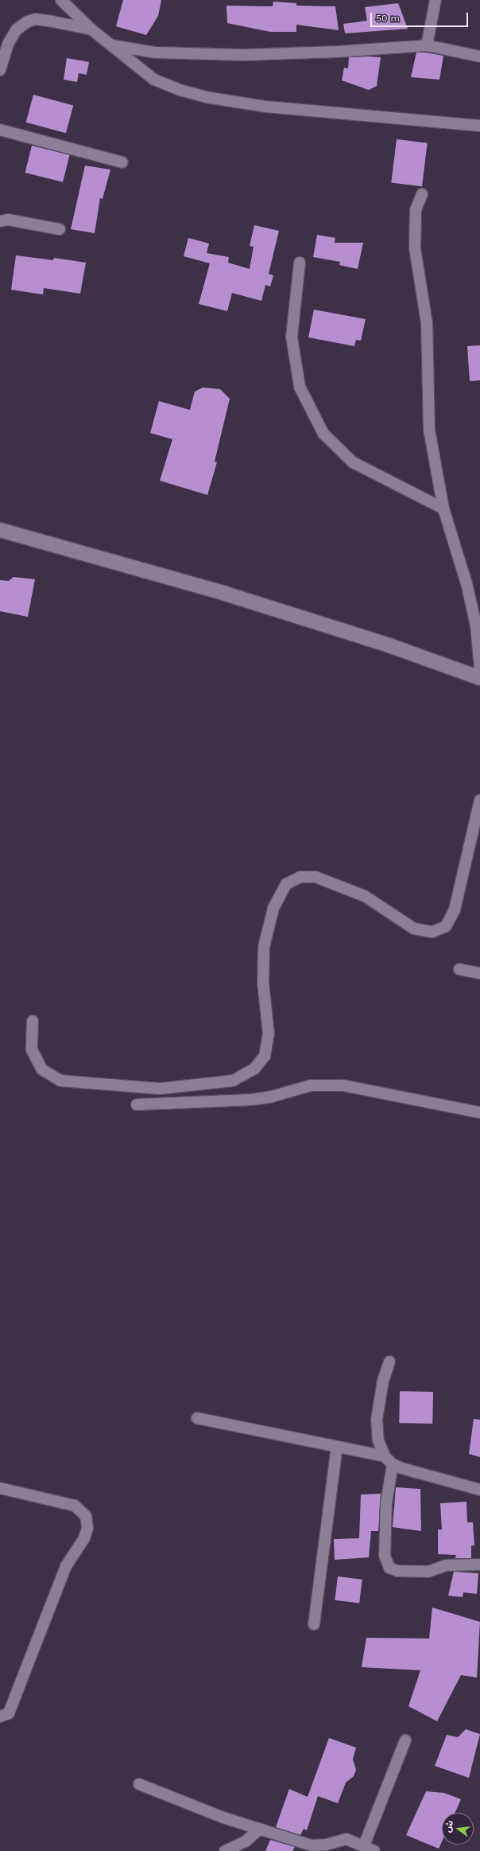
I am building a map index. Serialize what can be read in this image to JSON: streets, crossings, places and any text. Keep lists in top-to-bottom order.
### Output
{
  "scale_bar": "50 m",
  "north": "left"
}
